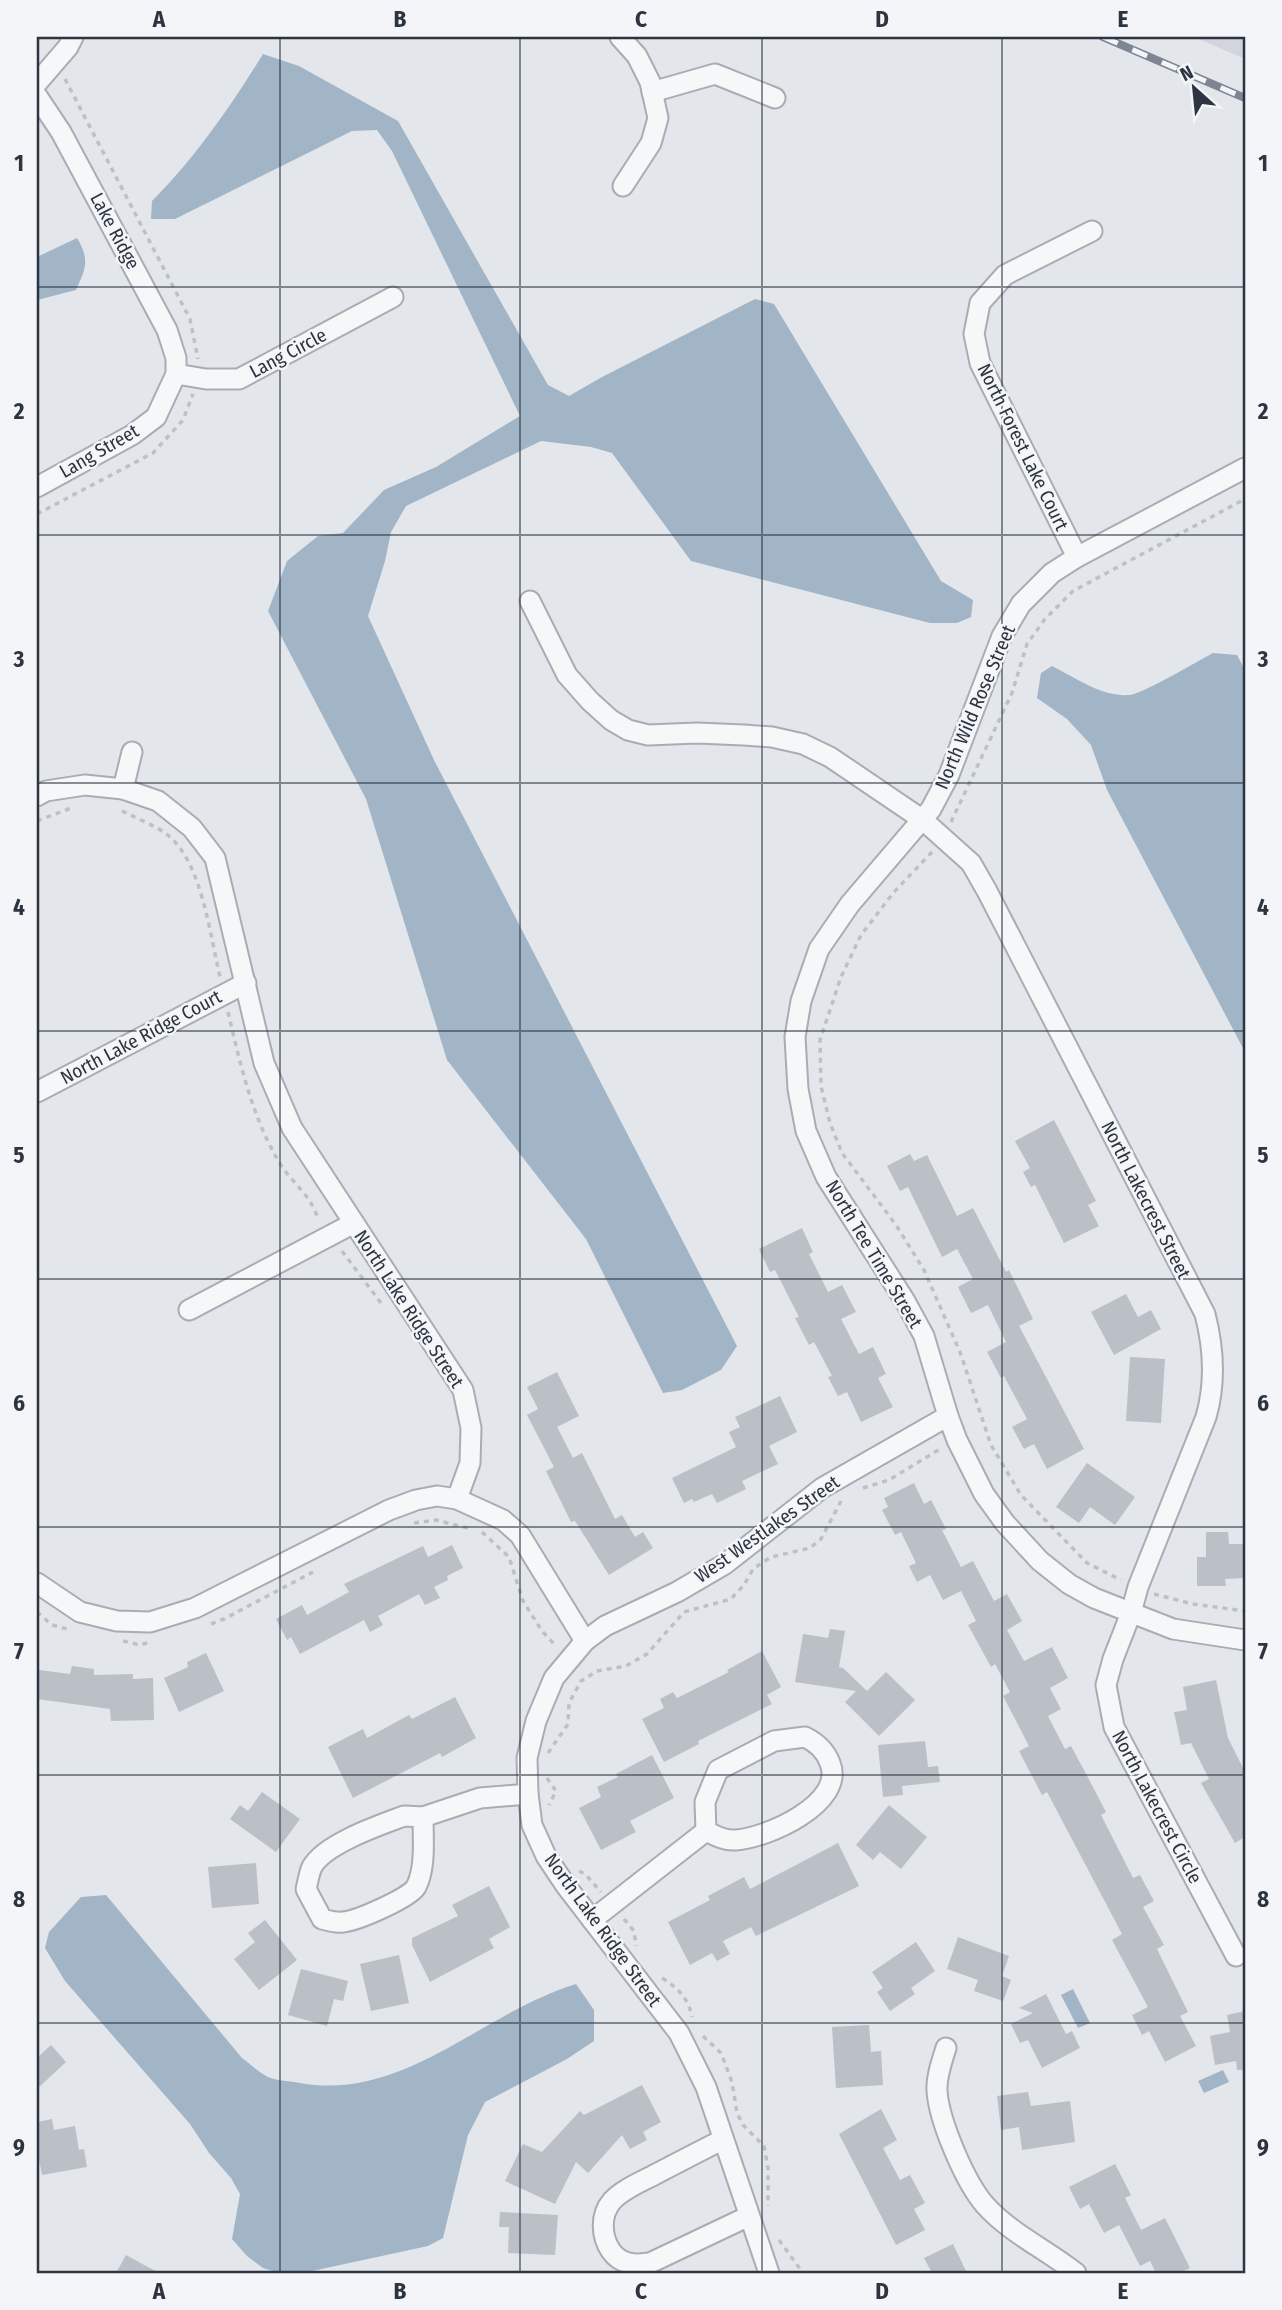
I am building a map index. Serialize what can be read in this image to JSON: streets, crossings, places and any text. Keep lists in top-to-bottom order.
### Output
{
  "streets": {
    "street": [
      "Lake Ridge",
      "Lang Circle",
      "North Forest Lake Court",
      "Lang Street",
      "North Wild Rose Street",
      "North Lake Ridge Court",
      "North Lakecrest Street",
      "North Tee Time Street",
      "North Lake Ridge Street",
      "West Westlakes Street",
      "North Lakecrest Circle"
    ]
  },
  "crossings": [
    ["Lake Ridge", "Lang Circle"],
    ["Lake Ridge", "Lang Street"],
    ["Lang Circle", "Lang Street"],
    ["North Forest Lake Court", "North Wild Rose Street"],
    ["North Wild Rose Street", "North Lakecrest Street"],
    ["North Wild Rose Street", "North Tee Time Street"],
    ["North Lake Ridge Court", "North Lake Ridge Street"],
    ["North Lakecrest Street", "North Tee Time Street"],
    ["North Lakecrest Street", "North Lakecrest Circle"],
    ["North Tee Time Street", "West Westlakes Street"],
    ["North Tee Time Street", "North Lakecrest Circle"],
    ["North Lake Ridge Street", "West Westlakes Street"]
  ],
  "north": "top left",
  "grid": {
    "columns": [
      "A",
      "B",
      "C",
      "D",
      "E"
    ],
    "rows": [
      "1",
      "2",
      "3",
      "4",
      "5",
      "6",
      "7",
      "8",
      "9"
    ]
  }
}
